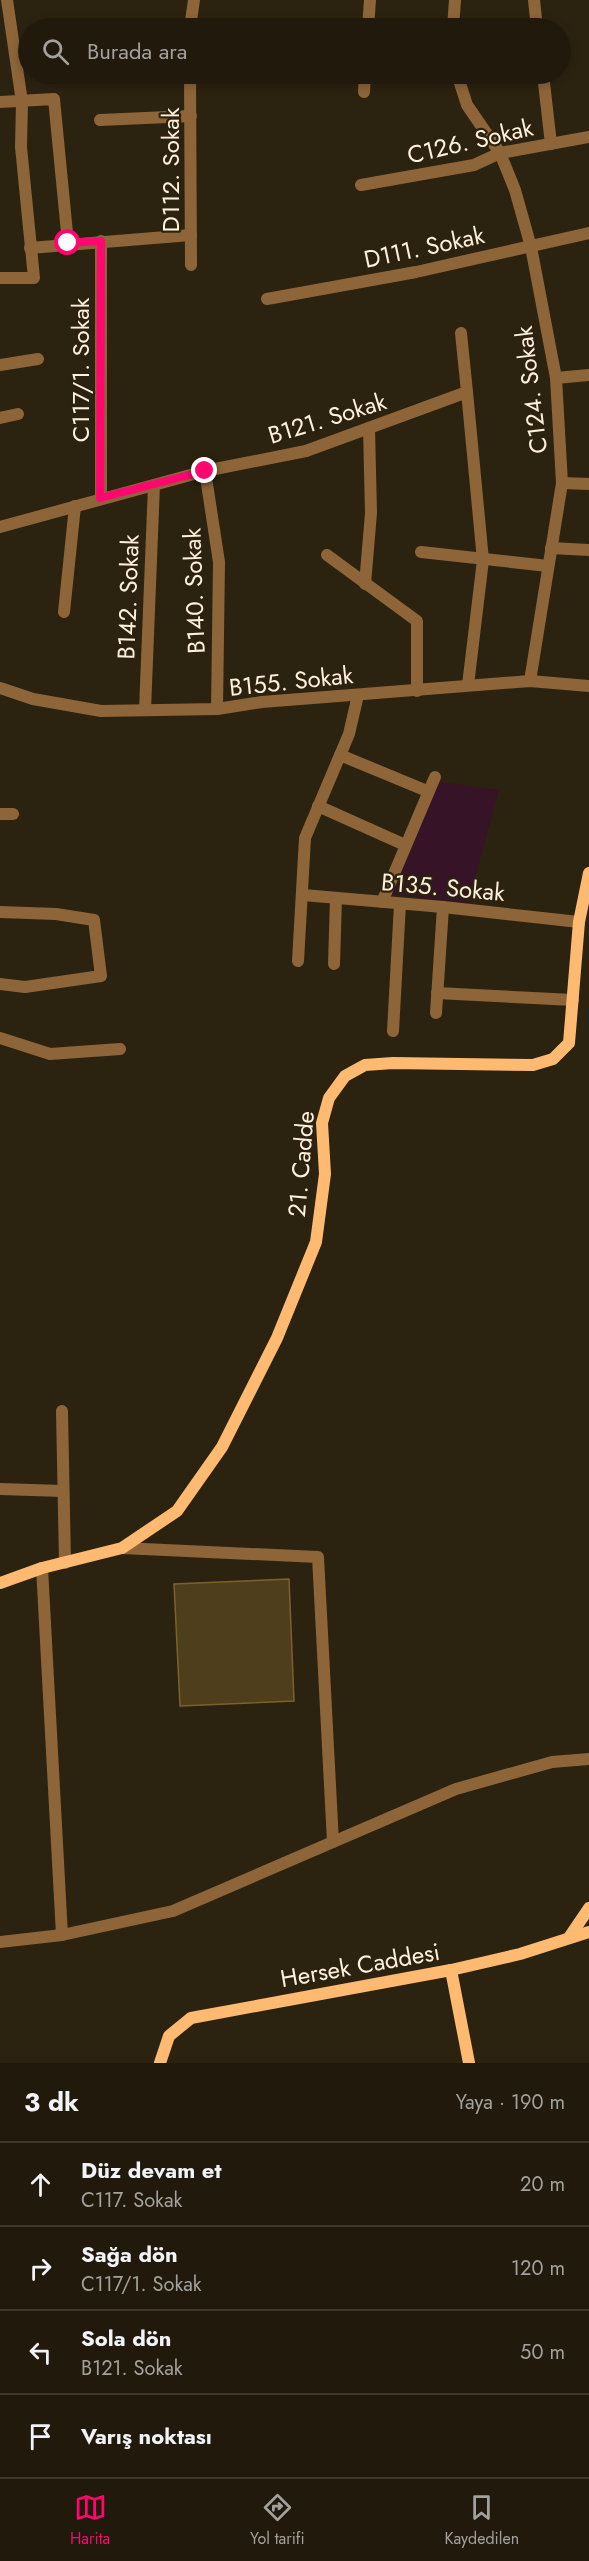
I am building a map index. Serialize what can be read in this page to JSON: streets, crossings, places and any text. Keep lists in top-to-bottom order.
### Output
{
  "streets": {
    "main road": ["21. Cadde", "Hersek Caddesi"],
    "street": [
      "C126. Sokak",
      "D112. Sokak",
      "D111. Sokak",
      "C117/1. Sokak",
      "C124. Sokak",
      "B121. Sokak",
      "B140. Sokak",
      "B142. Sokak",
      "B155. Sokak",
      "B135. Sokak"
    ]
  },
  "crossings": [
    ["C126. Sokak", "C124. Sokak"],
    ["D111. Sokak", "C124. Sokak"],
    ["C117/1. Sokak", "B121. Sokak"],
    ["C124. Sokak", "B155. Sokak"],
    ["B121. Sokak", "B140. Sokak"],
    ["B121. Sokak", "B142. Sokak"],
    ["B140. Sokak", "B155. Sokak"],
    ["B142. Sokak", "B155. Sokak"],
    ["B135. Sokak", "21. Cadde"]
  ],
  "page": {
    "search": "Burada ara",
    "heading": ["3 dk", "Yaya · 190 m"],
    "list": [
      ["Düz devam et", "C117. Sokak", "20 m"],
      ["Sağa dön", "C117/1. Sokak", "120 m"],
      ["Sola dön", "B121. Sokak", "50 m"],
      "Varış noktası"
    ],
    "nav": ["Harita", "Yol tarifi", "Kaydedilen"]
  }
}
